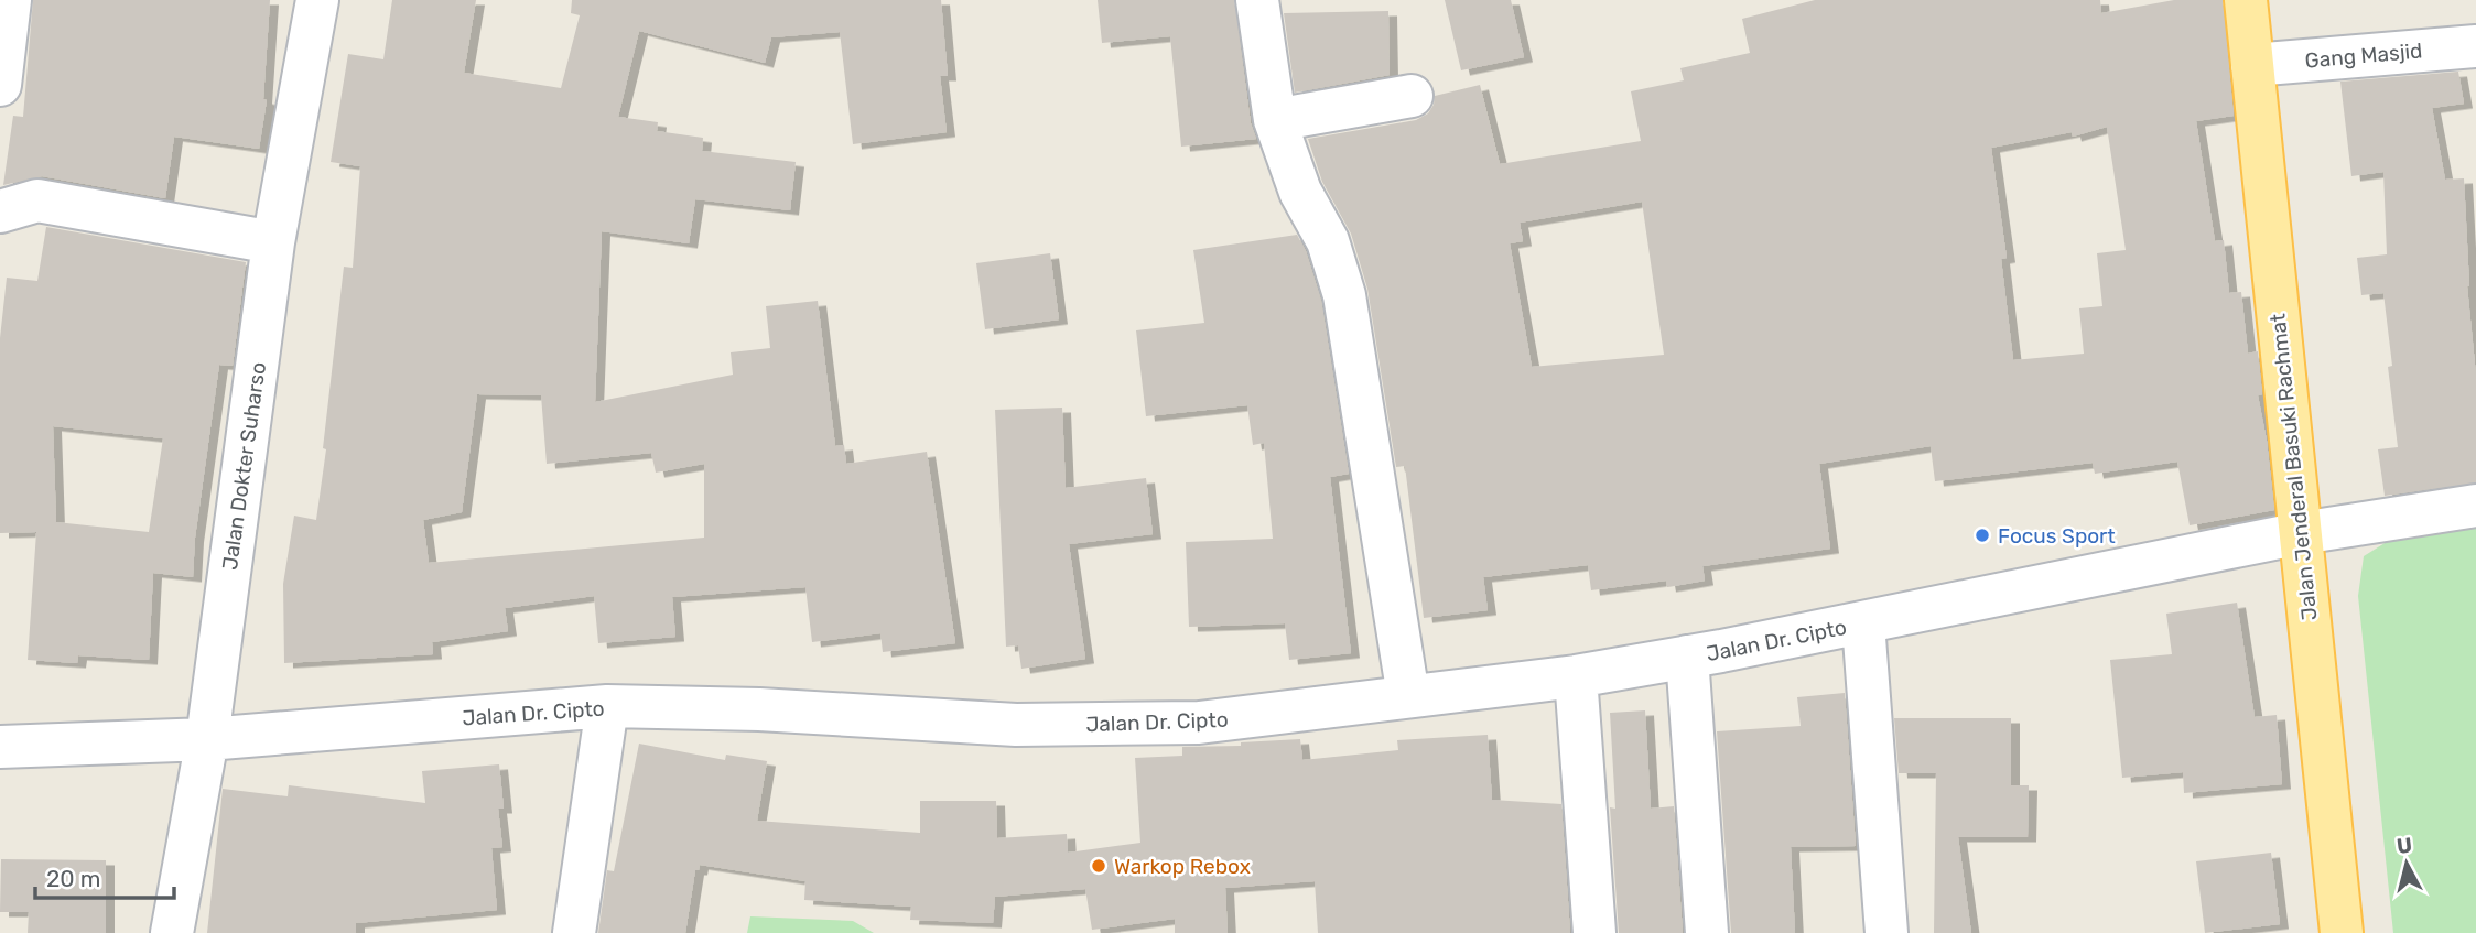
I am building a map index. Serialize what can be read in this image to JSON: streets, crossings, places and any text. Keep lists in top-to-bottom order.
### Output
{
  "streets": {
    "main road": ["Jalan Jenderal Basuki Rachmat"],
    "street": ["Gang Masjid", "Jalan Dokter Suharso", "Jalan Dr. Cipto"]
  },
  "crossings": [
    ["Gang Masjid", "Jalan Jenderal Basuki Rachmat"],
    ["Jalan Dokter Suharso", "Jalan Dr. Cipto"],
    ["Jalan Jenderal Basuki Rachmat", "Jalan Dr. Cipto"]
  ],
  "places": ["Focus Sport", "Warkop Rebox"],
  "scale_bar": "20 m",
  "north": "top"
}
